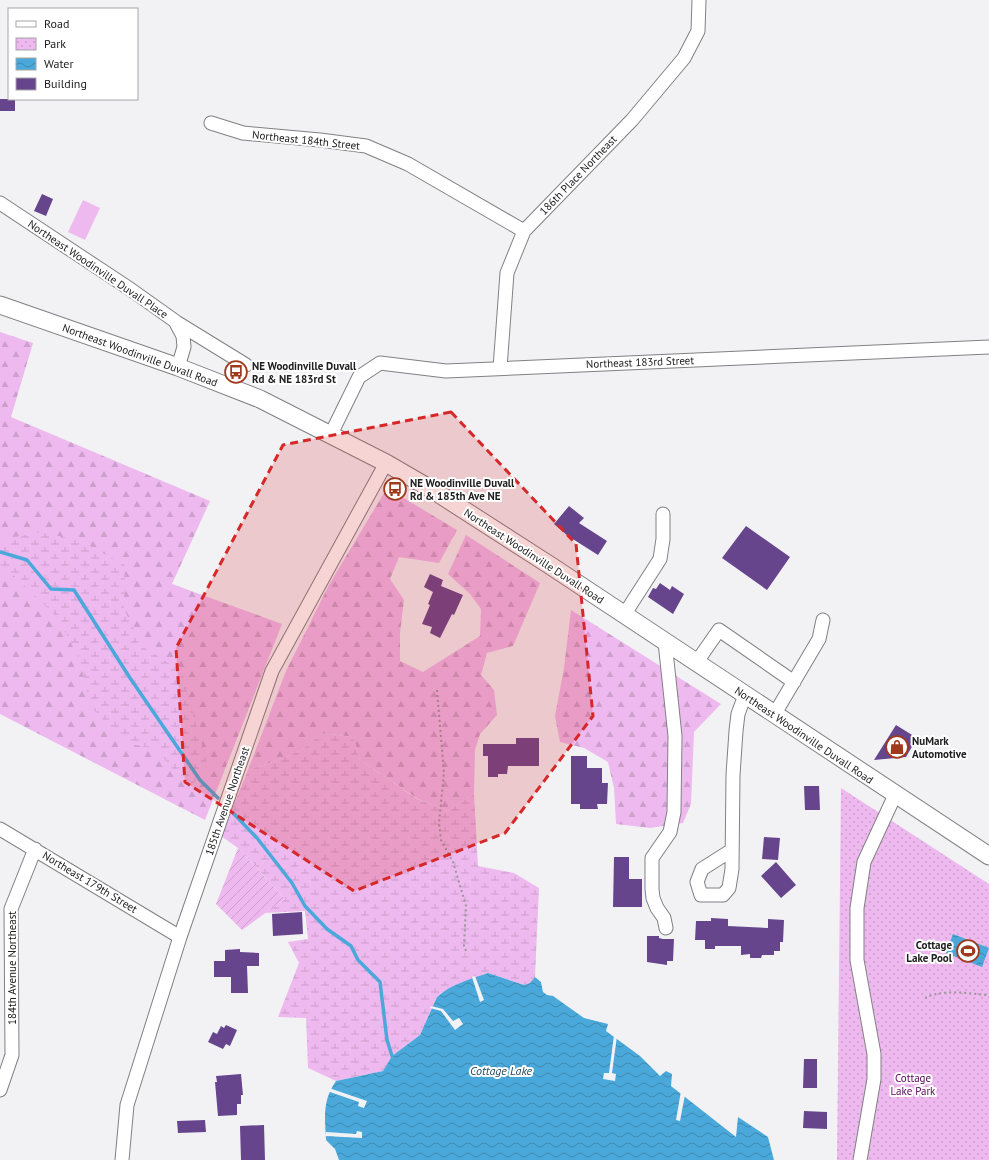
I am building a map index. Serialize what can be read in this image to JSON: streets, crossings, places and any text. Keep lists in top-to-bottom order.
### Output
{
  "streets": {
    "main road": ["Northeast Woodinville Duvall Road"],
    "street": [
      "Northeast 184th Street",
      "186th Place Northeast",
      "Northeast Woodinville Duvall Place",
      "Northeast 183rd Street",
      "185th Avenue Northeast",
      "Northeast 179th Street",
      "184th Avenue Northeast"
    ]
  },
  "crossings": [
    ["Northeast 184th Street", "186th Place Northeast"],
    ["186th Place Northeast", "Northeast 183rd Street"],
    ["Northeast Woodinville Duvall Place", "Northeast Woodinville Duvall Road"],
    ["Northeast Woodinville Duvall Road", "Northeast 183rd Street"],
    ["Northeast Woodinville Duvall Road", "185th Avenue Northeast"],
    ["185th Avenue Northeast", "Northeast 179th Street"],
    ["Northeast 179th Street", "184th Avenue Northeast"]
  ],
  "water": ["Cottage Lake"],
  "parks": ["Cottage Lake Park"],
  "places": {
    "bus stop": ["NE Woodinville Duvall Rd & NE 183rd St", "NE Woodinville Duvall Rd & 185th Ave NE"],
    "shop": ["NuMark Automotive"],
    "sports": ["Cottage Lake Pool"]
  },
  "legend": [
    "Road",
    "Park",
    "Water",
    "Building"
  ]
}
